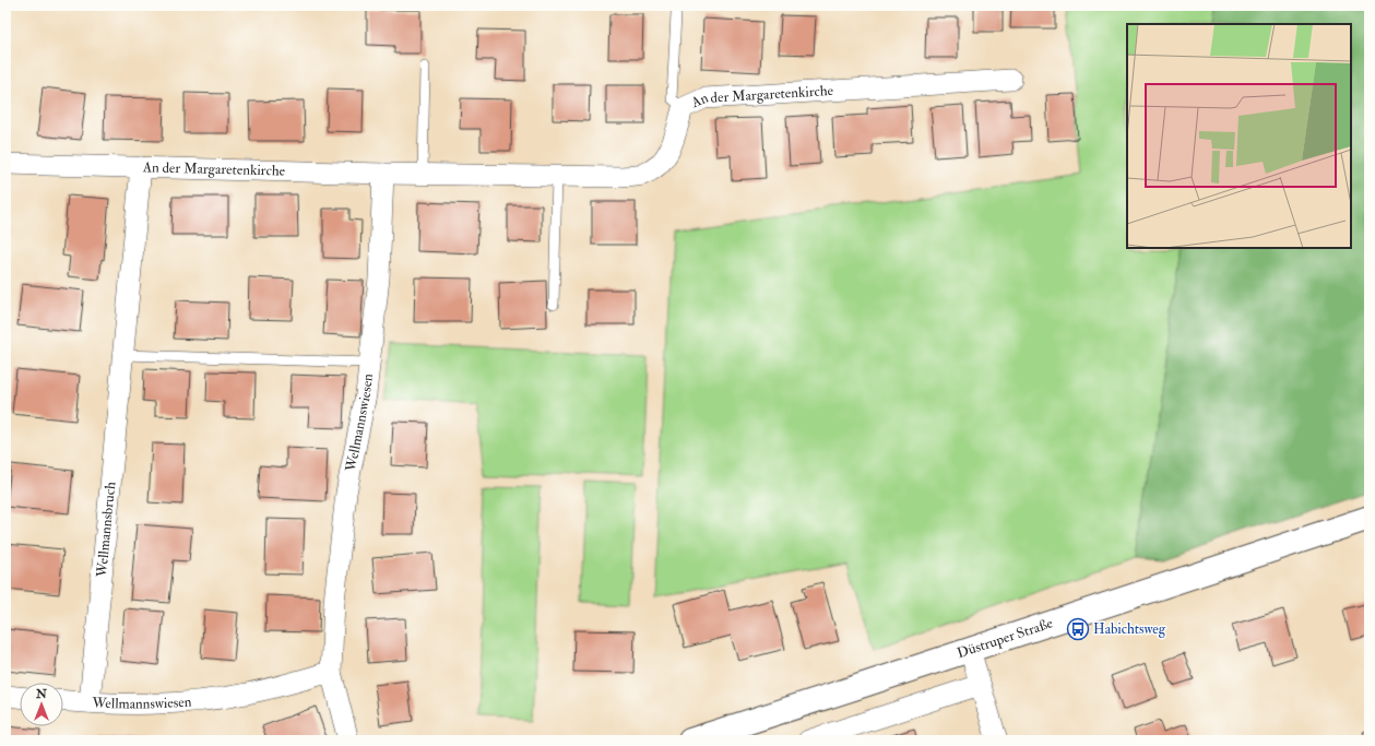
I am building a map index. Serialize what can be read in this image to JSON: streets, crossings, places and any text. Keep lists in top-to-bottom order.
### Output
{
  "streets": {
    "street": [
      "An der Margaretenkirche",
      "Wellmannswiesen",
      "Wellmannsbruch",
      "Düstruper Straße"
    ]
  },
  "crossings": [
    ["An der Margaretenkirche", "Wellmannswiesen"],
    ["An der Margaretenkirche", "Wellmannsbruch"],
    ["Wellmannswiesen", "Wellmannsbruch"]
  ],
  "places": {
    "bus stop": ["Habichtsweg"]
  },
  "north": "top"
}
